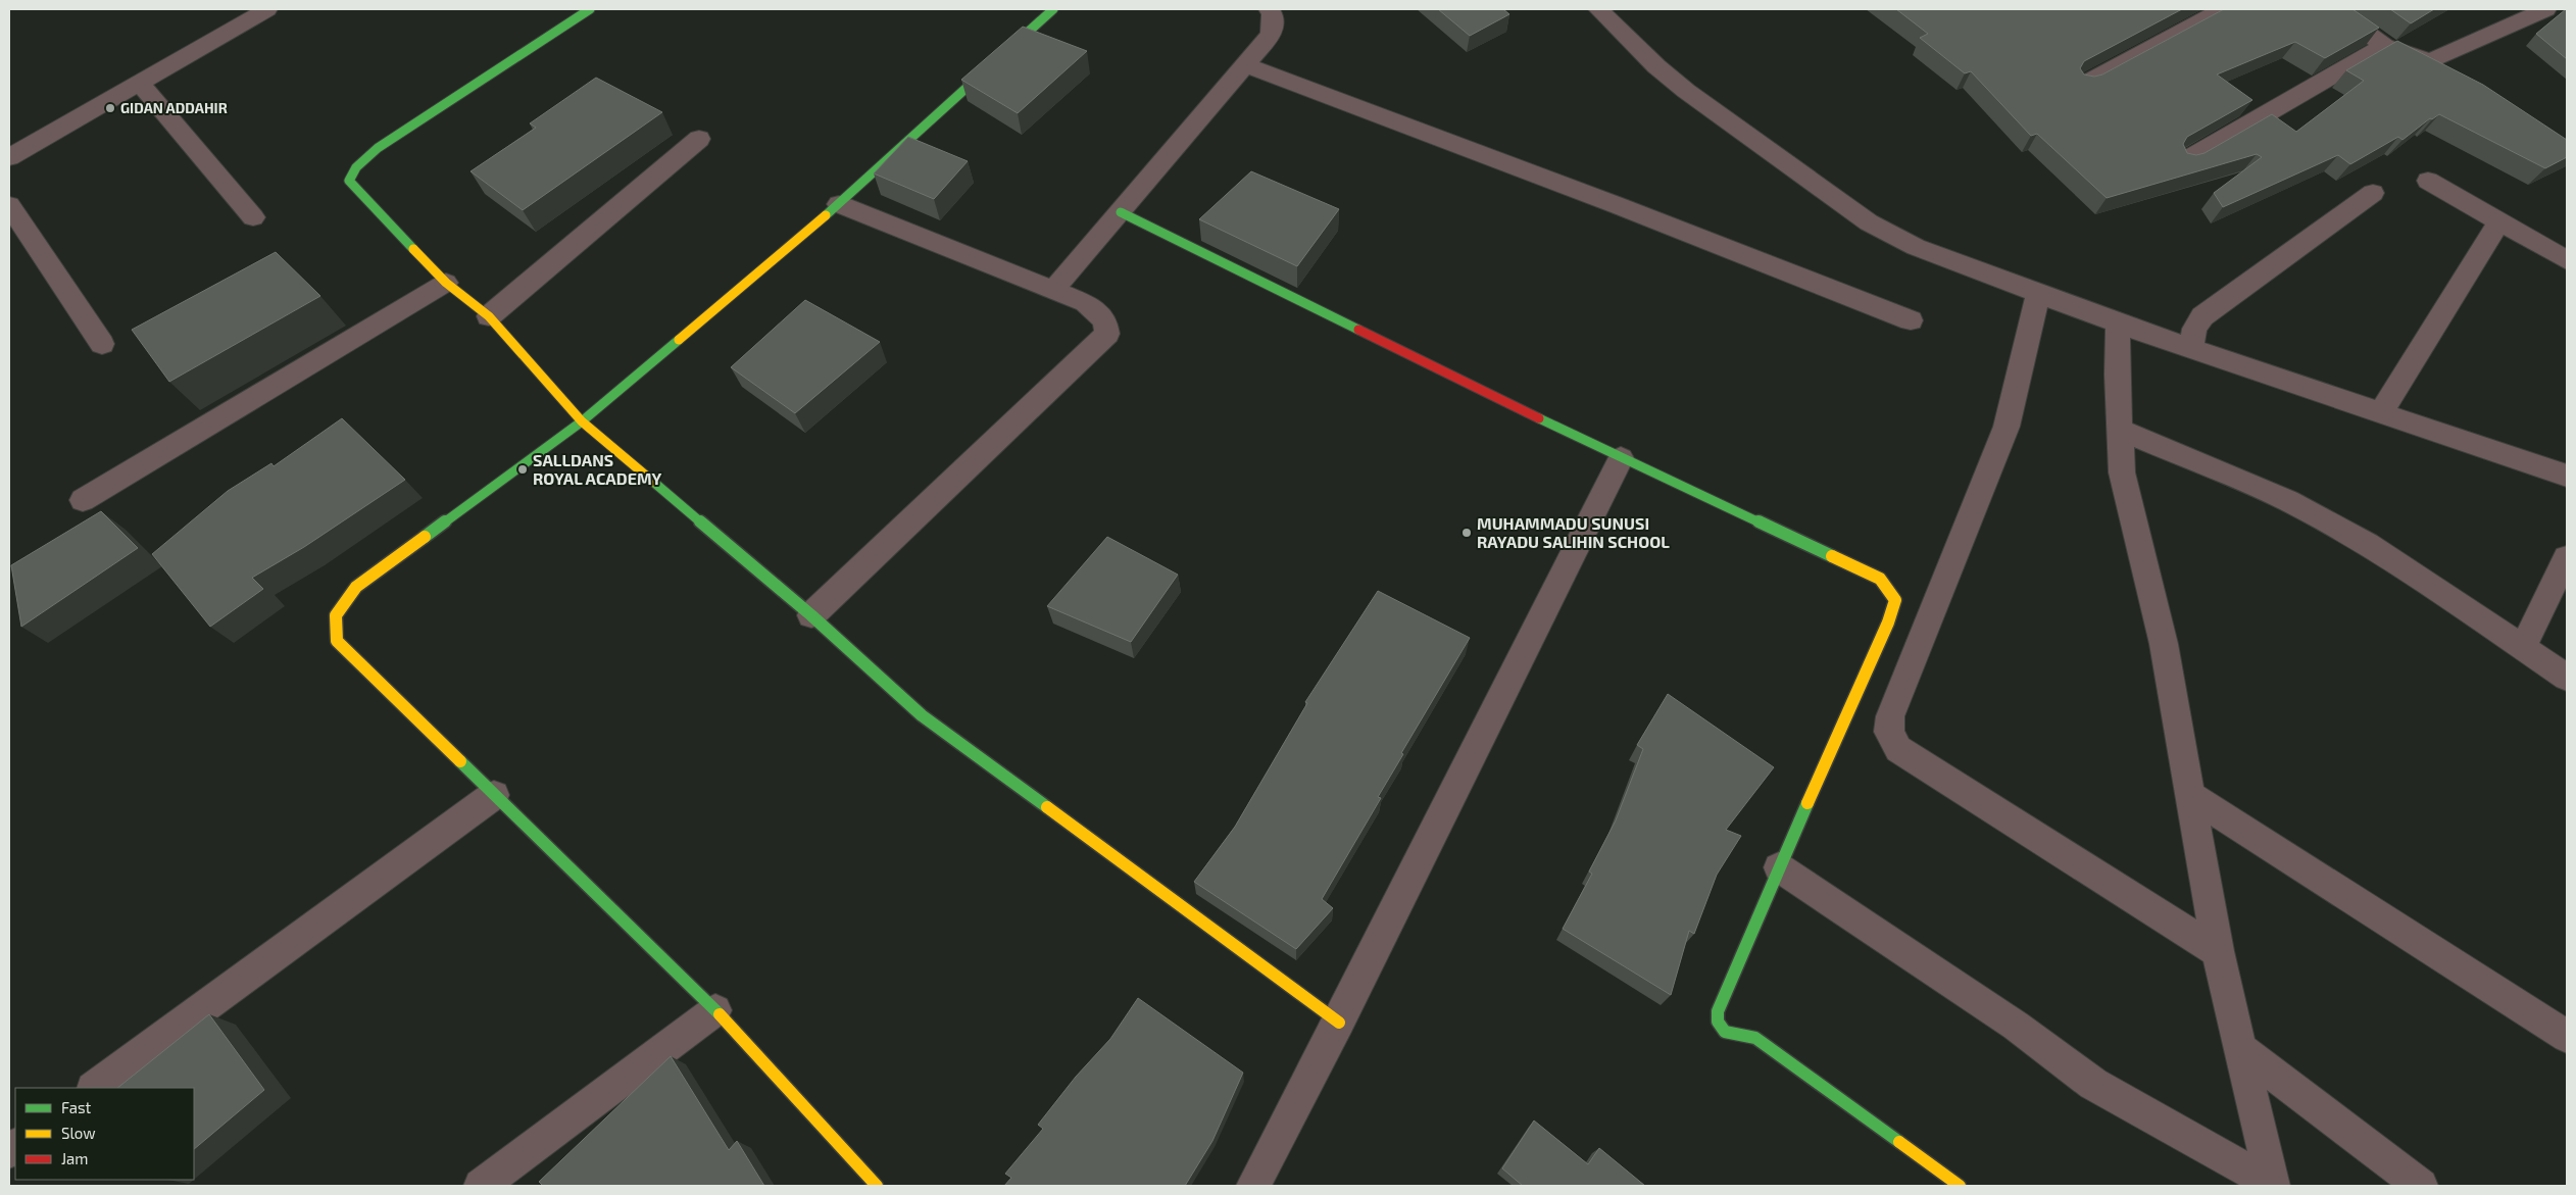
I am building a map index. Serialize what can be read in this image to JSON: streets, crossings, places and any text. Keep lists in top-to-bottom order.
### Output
{
  "places": ["GIDAN ADDAHIR", "SALLDANS ROYAL ACADEMY", "MUHAMMADU SUNUSI RAYADU SALIHIN SCHOOL"],
  "legend": ["Fast", "Slow", "Jam"]
}
